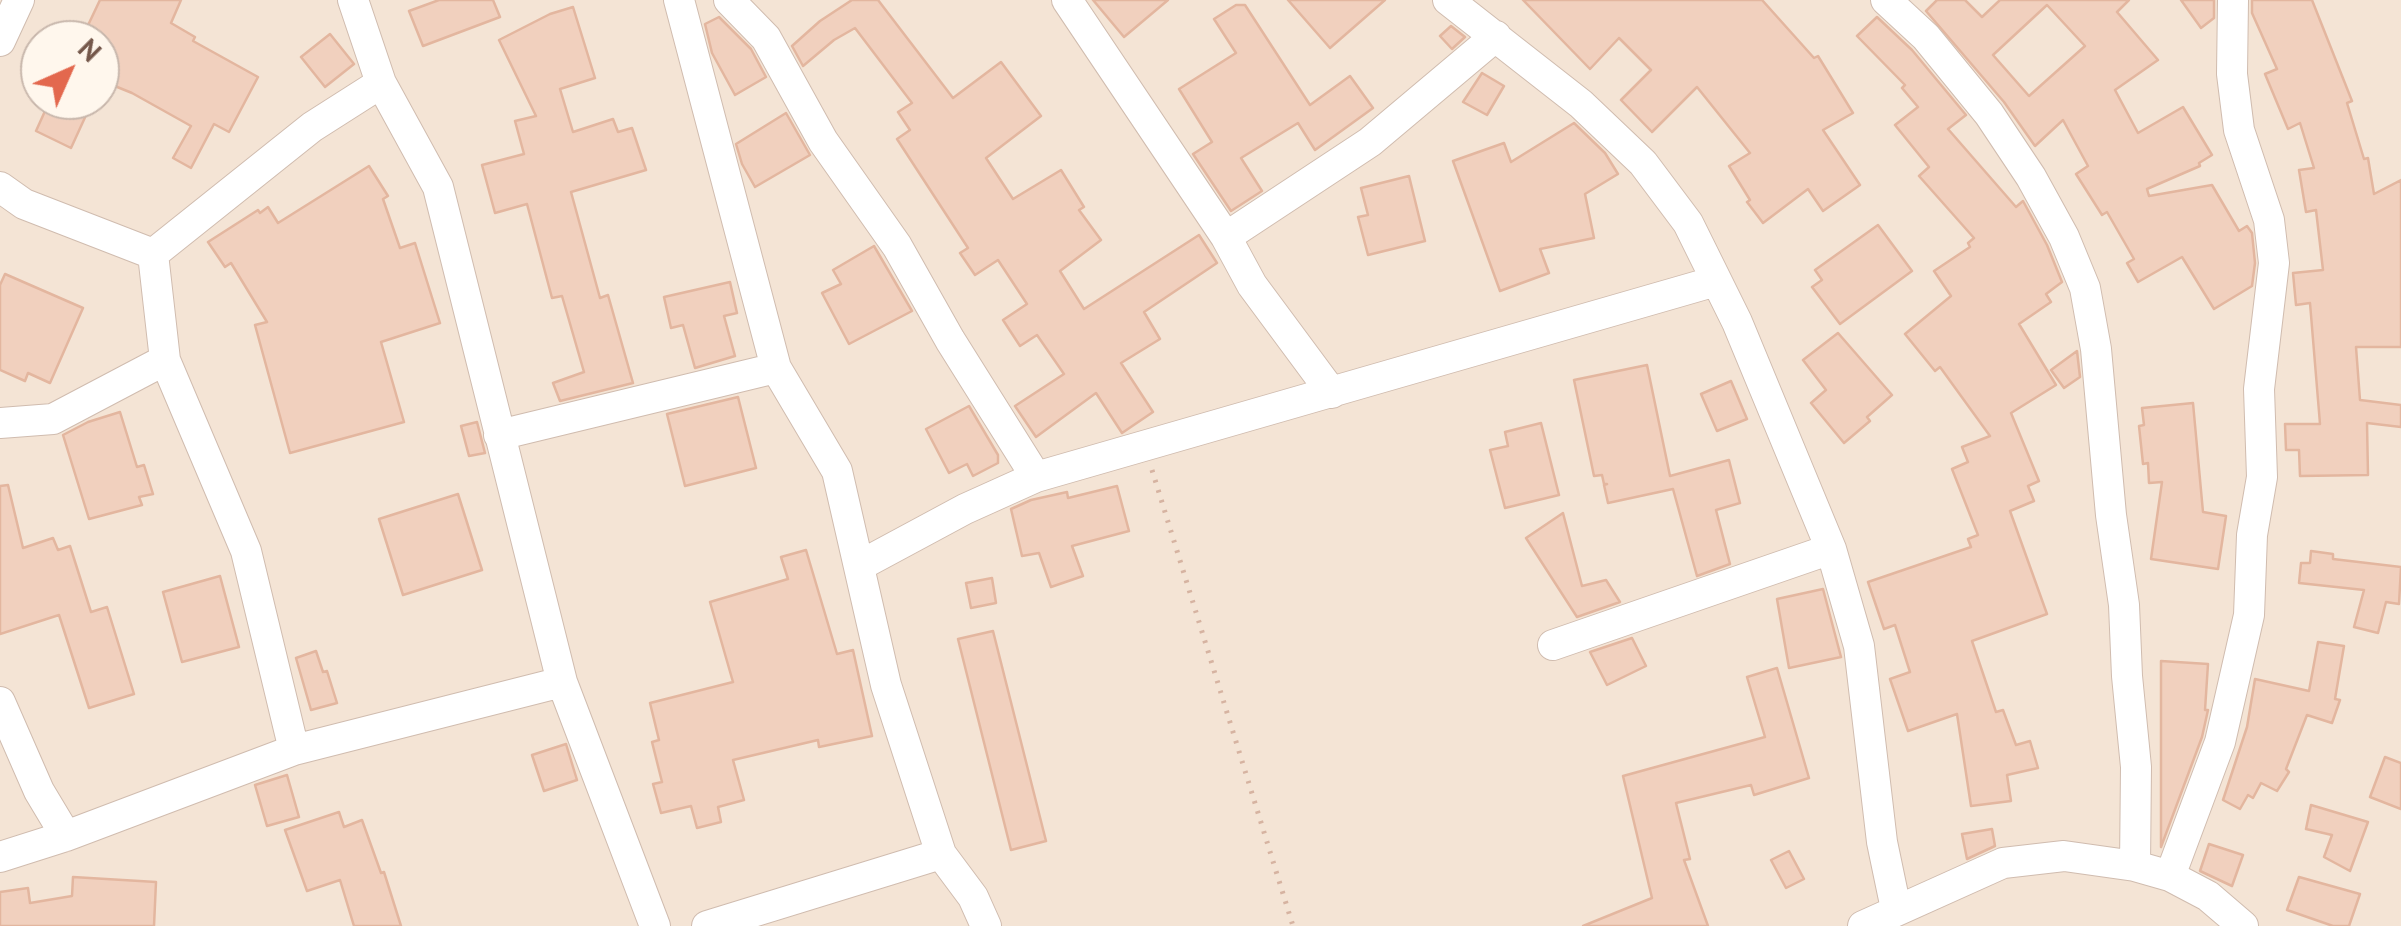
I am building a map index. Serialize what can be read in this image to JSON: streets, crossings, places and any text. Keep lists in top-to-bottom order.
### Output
{
  "north": "top right"
}
